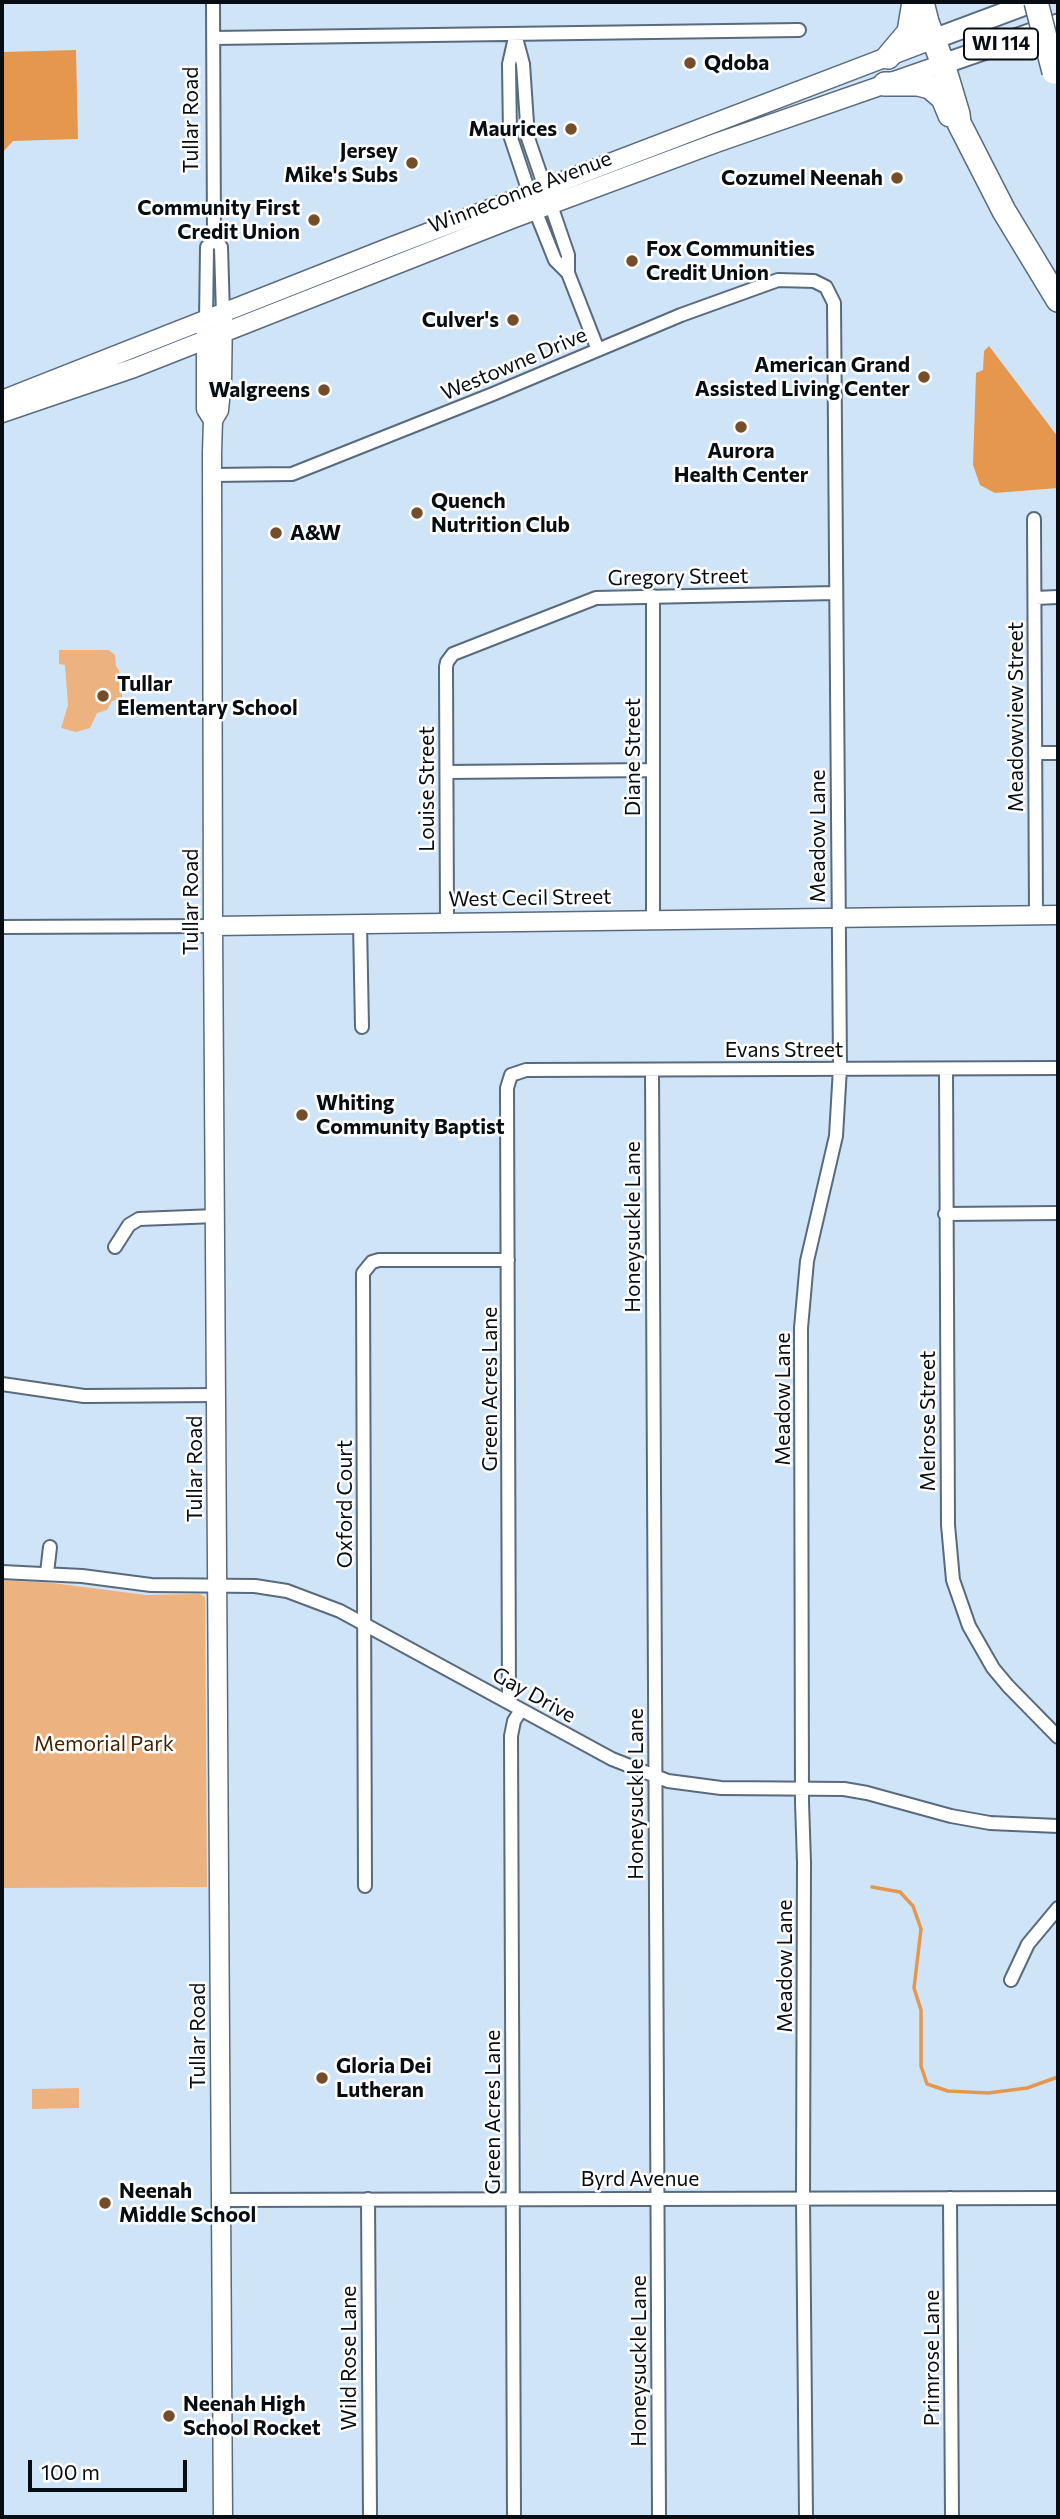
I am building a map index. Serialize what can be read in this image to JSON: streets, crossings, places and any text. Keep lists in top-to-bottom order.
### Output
{
  "streets": {
    "main road": [
      "WI 114",
      "Tullar Road",
      "Winneconne Avenue",
      "West Cecil Street"
    ],
    "street": [
      "Westowne Drive",
      "Gregory Street",
      "Meadowview Street",
      "Diane Street",
      "Louise Street",
      "Meadow Lane",
      "Evans Street",
      "Honeysuckle Lane",
      "Green Acres Lane",
      "Melrose Street",
      "Oxford Court",
      "Gay Drive",
      "Byrd Avenue",
      "Wild Rose Lane",
      "Primrose Lane"
    ]
  },
  "crossings": [
    ["Tullar Road", "Winneconne Avenue"],
    ["Tullar Road", "Westowne Drive"],
    ["Tullar Road", "West Cecil Street"],
    ["Tullar Road", "Gay Drive"],
    ["Tullar Road", "Byrd Avenue"],
    ["Westowne Drive", "Meadow Lane"],
    ["Gregory Street", "Diane Street"],
    ["Gregory Street", "Louise Street"],
    ["Gregory Street", "Meadow Lane"],
    ["Meadowview Street", "West Cecil Street"],
    ["Diane Street", "West Cecil Street"],
    ["Louise Street", "West Cecil Street"],
    ["Meadow Lane", "West Cecil Street"],
    ["Meadow Lane", "Evans Street"],
    ["Meadow Lane", "Gay Drive"],
    ["Meadow Lane", "Byrd Avenue"],
    ["Evans Street", "Honeysuckle Lane"],
    ["Evans Street", "Green Acres Lane"],
    ["Evans Street", "Melrose Street"],
    ["Honeysuckle Lane", "Gay Drive"],
    ["Honeysuckle Lane", "Byrd Avenue"],
    ["Green Acres Lane", "Oxford Court"],
    ["Green Acres Lane", "Gay Drive"],
    ["Green Acres Lane", "Byrd Avenue"],
    ["Oxford Court", "Gay Drive"],
    ["Byrd Avenue", "Wild Rose Lane"],
    ["Byrd Avenue", "Primrose Lane"]
  ],
  "parks": ["Memorial Park"],
  "places": [
    "Qdoba",
    "Maurices",
    "Jersey Mike's Subs",
    "Cozumel Neenah",
    "Community First Credit Union",
    "Fox Communities Credit Union",
    "Culver's",
    "American Grand Assisted Living Center",
    "Walgreens",
    "Aurora Health Center",
    "Quench Nutrition Club",
    "A&W",
    "Tullar Elementary School",
    "Whiting Community Baptist",
    "Gloria Dei Lutheran",
    "Neenah Middle School",
    "Neenah High School Rocket"
  ],
  "scale_bar": "100 m"
}
